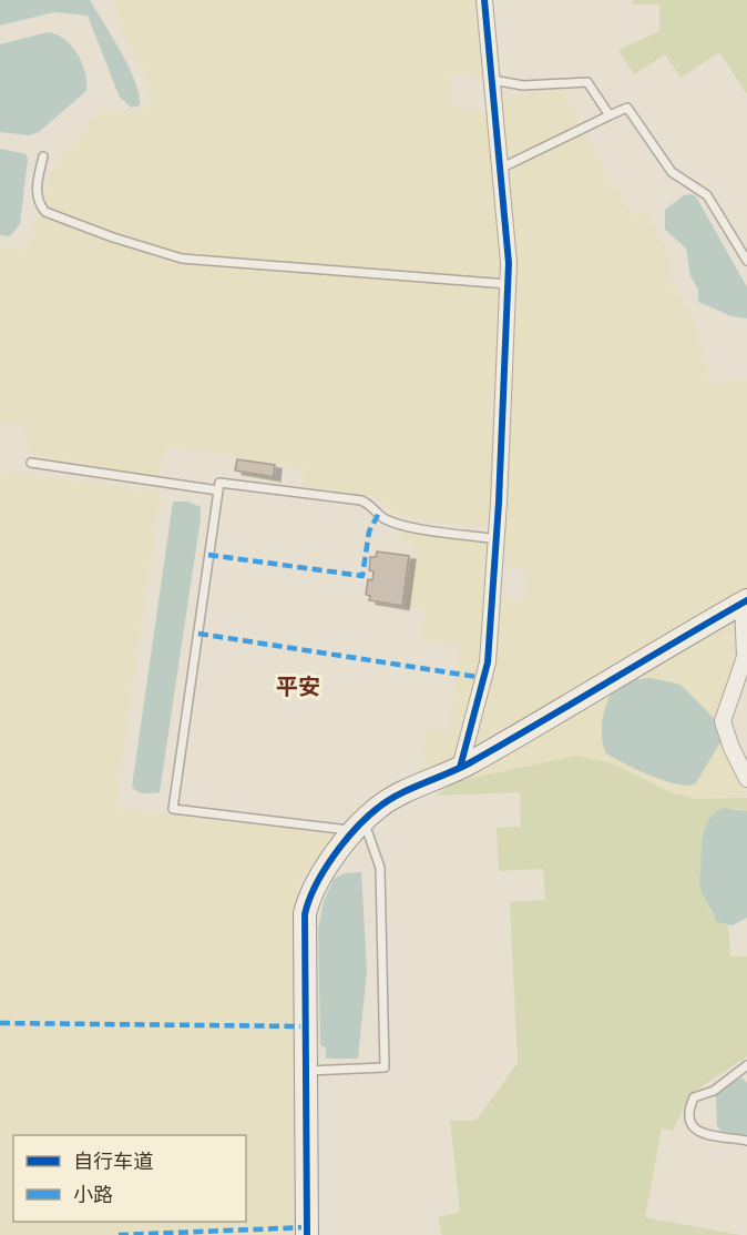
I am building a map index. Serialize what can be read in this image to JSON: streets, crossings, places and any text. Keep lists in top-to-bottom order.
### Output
{
  "districts": ["平安"],
  "legend": ["自行车道", "小路"]
}
